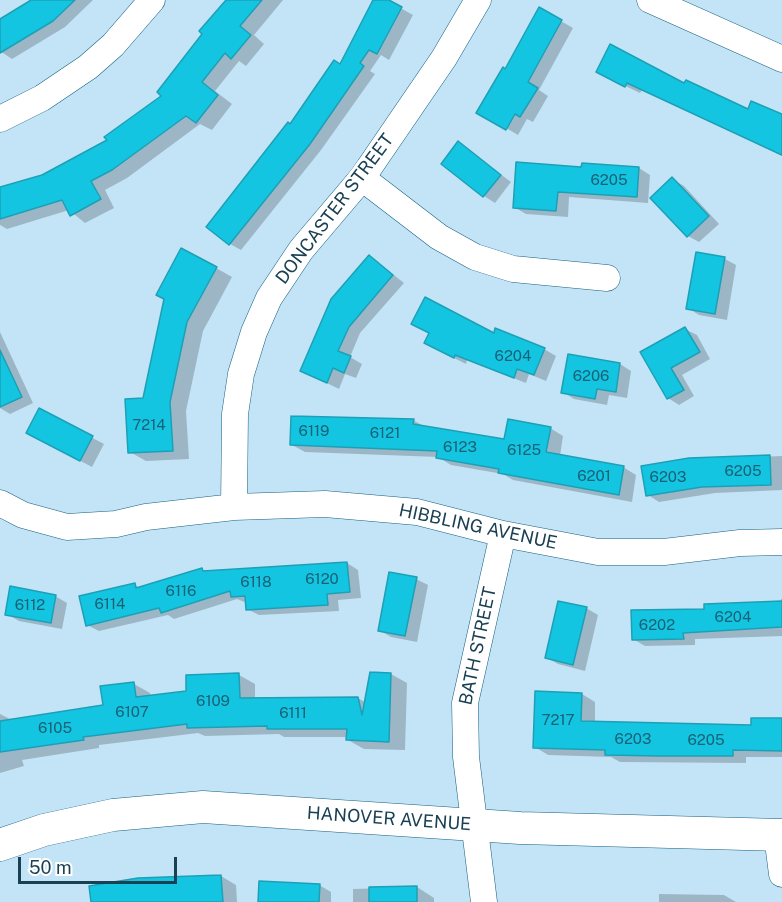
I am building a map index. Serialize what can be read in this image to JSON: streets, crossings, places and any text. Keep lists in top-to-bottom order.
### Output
{
  "streets": {
    "street": [
      "DONCASTER STREET",
      "HIBBLING AVENUE",
      "BATH STREET",
      "HANOVER AVENUE"
    ]
  },
  "crossings": [
    ["DONCASTER STREET", "HIBBLING AVENUE"],
    ["HIBBLING AVENUE", "BATH STREET"],
    ["BATH STREET", "HANOVER AVENUE"]
  ],
  "house_numbers": [
    "6205",
    "6204",
    "6206",
    "7214",
    "6119",
    "6121",
    "6123",
    "6125",
    "6205",
    "6201",
    "6203",
    "6120",
    "6118",
    "6116",
    "6114",
    "6112",
    "6204",
    "6202",
    "6109",
    "6107",
    "6111",
    "7217",
    "6105",
    "6203",
    "6205"
  ],
  "scale_bar": "50 m"
}
